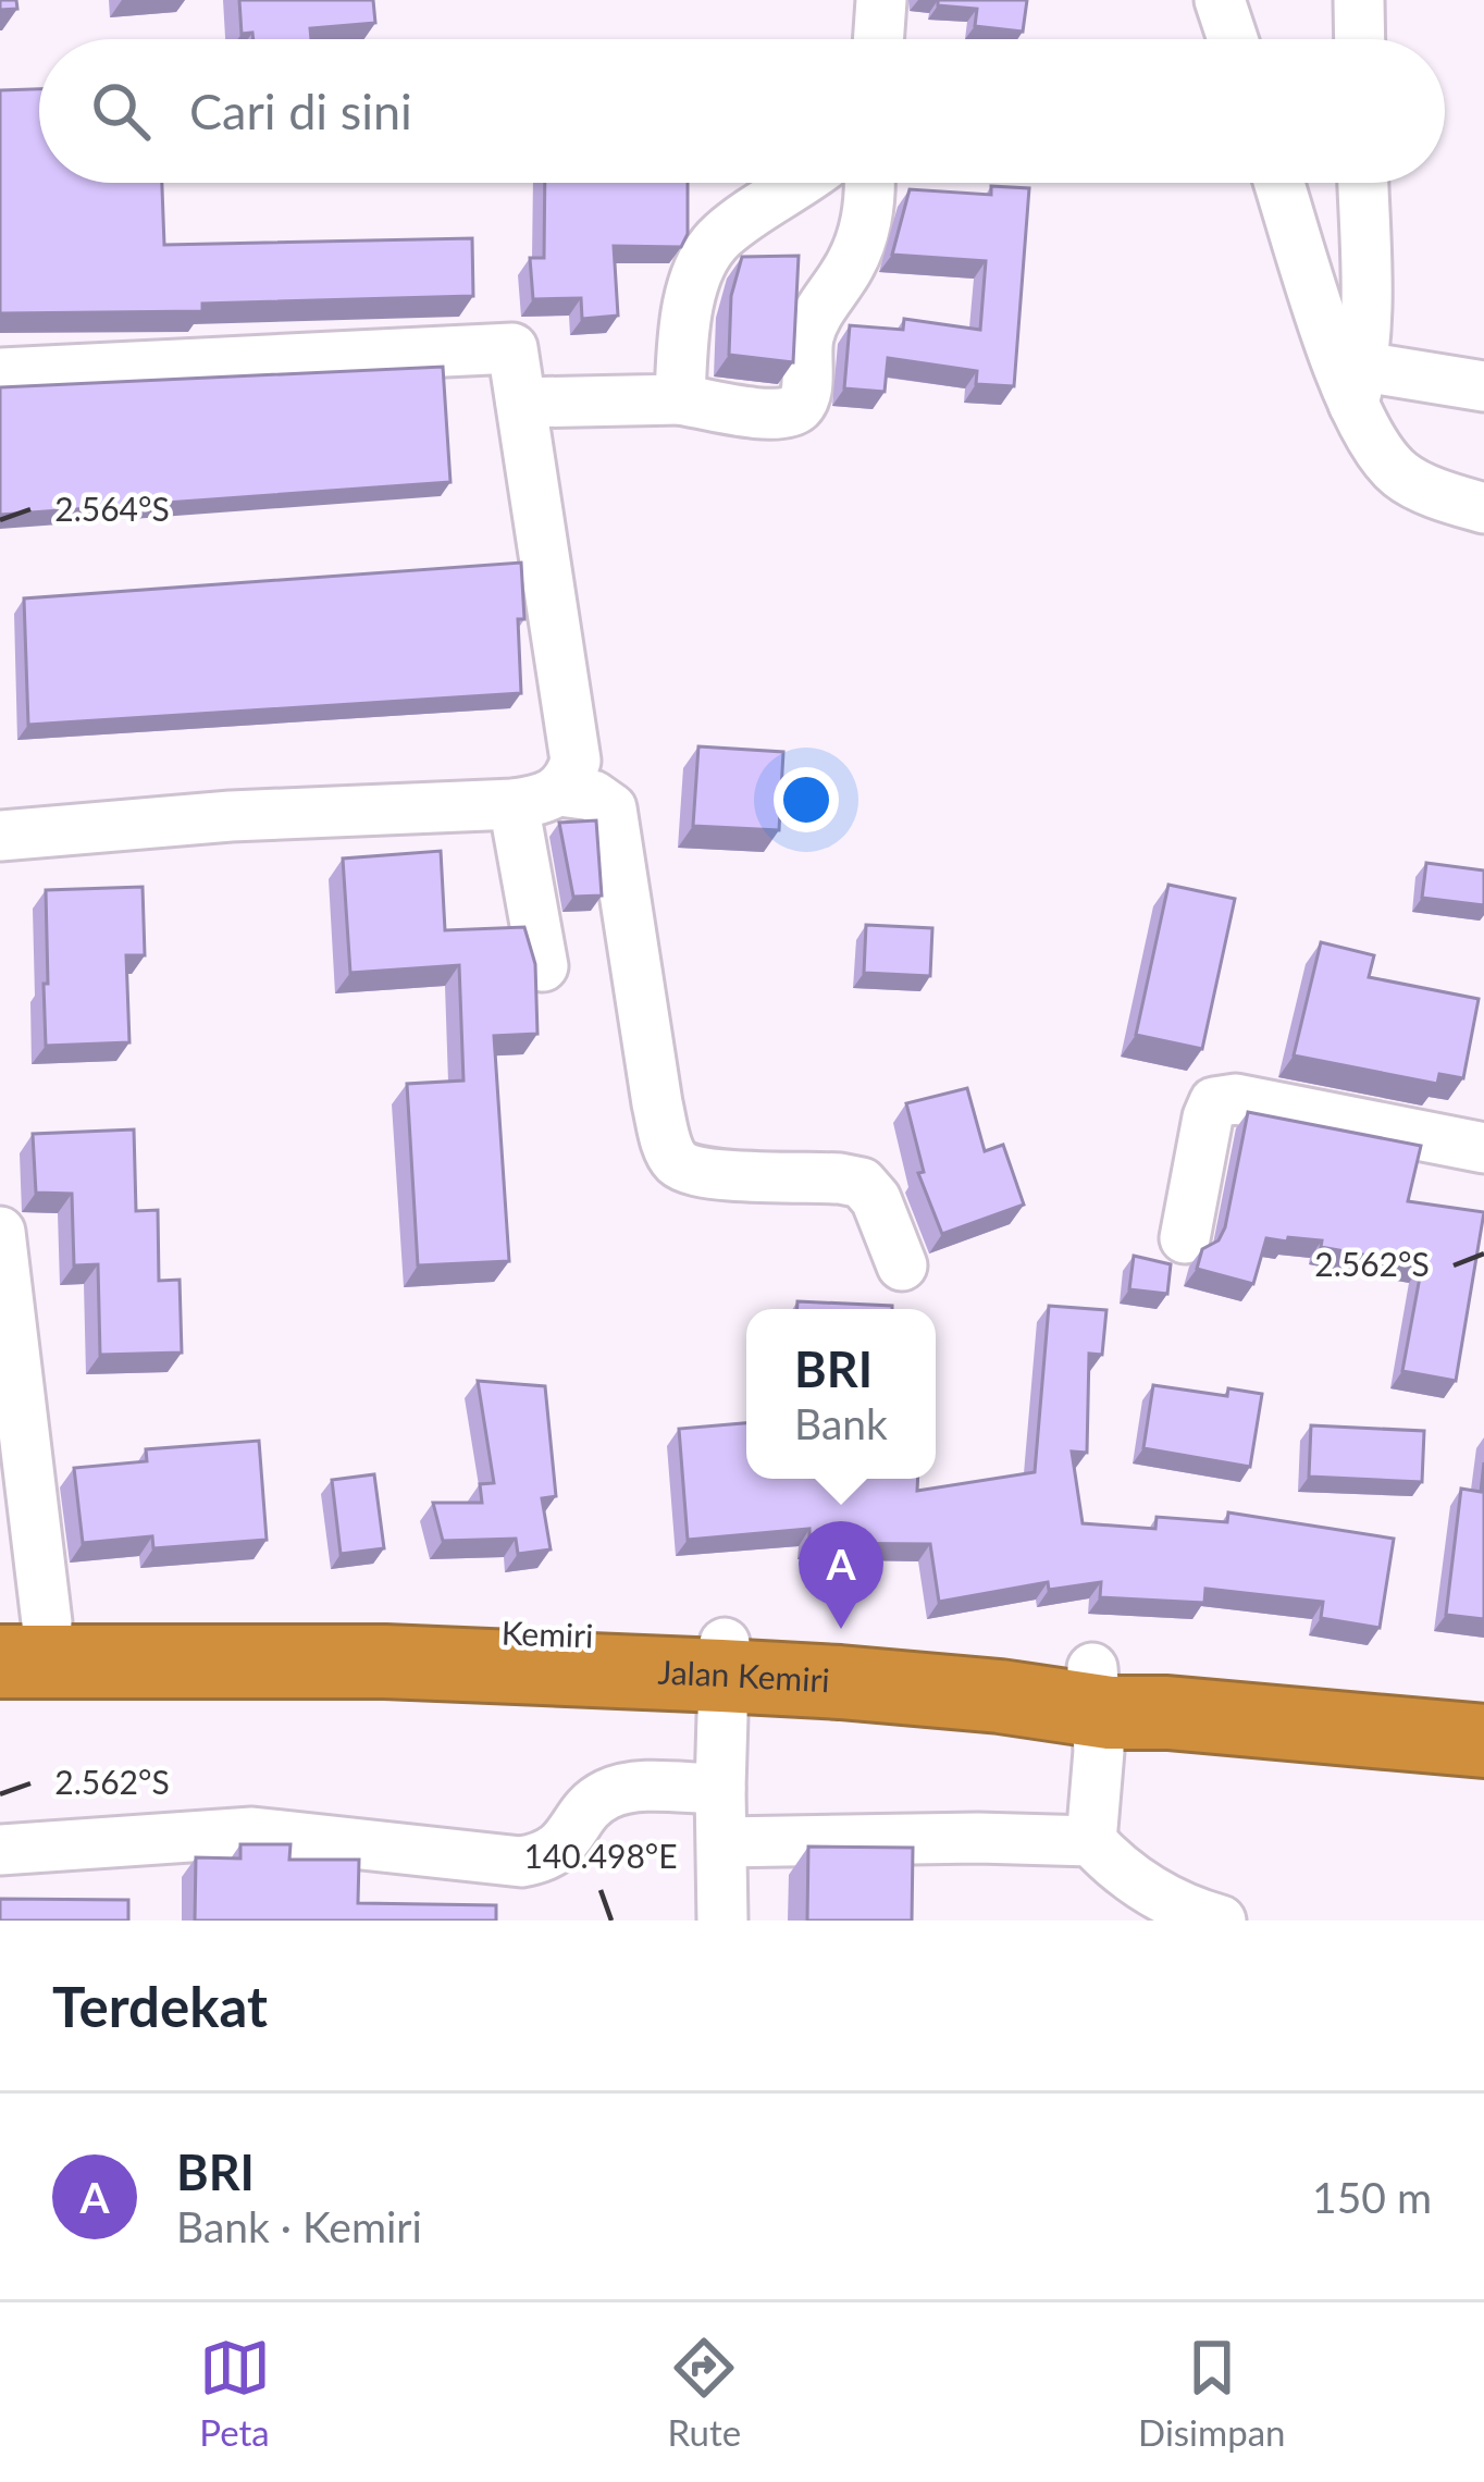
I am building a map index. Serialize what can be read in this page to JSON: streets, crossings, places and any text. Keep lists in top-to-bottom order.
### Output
{
  "streets": {
    "highway": ["Jalan Kemiri"]
  },
  "page": {
    "search": "Cari di sini",
    "popup": ["BRI", "Bank"],
    "pins": "A",
    "heading": "Terdekat",
    "list": [
      {
        "mark": "A",
        "name": "BRI",
        "note": "Bank · Kemiri",
        "value": "150 m"
      }
    ],
    "nav": ["Peta", "Rute", "Disimpan"]
  },
  "coordinates": ["2.564°S", "2.562°S", "140.498°E"]
}
